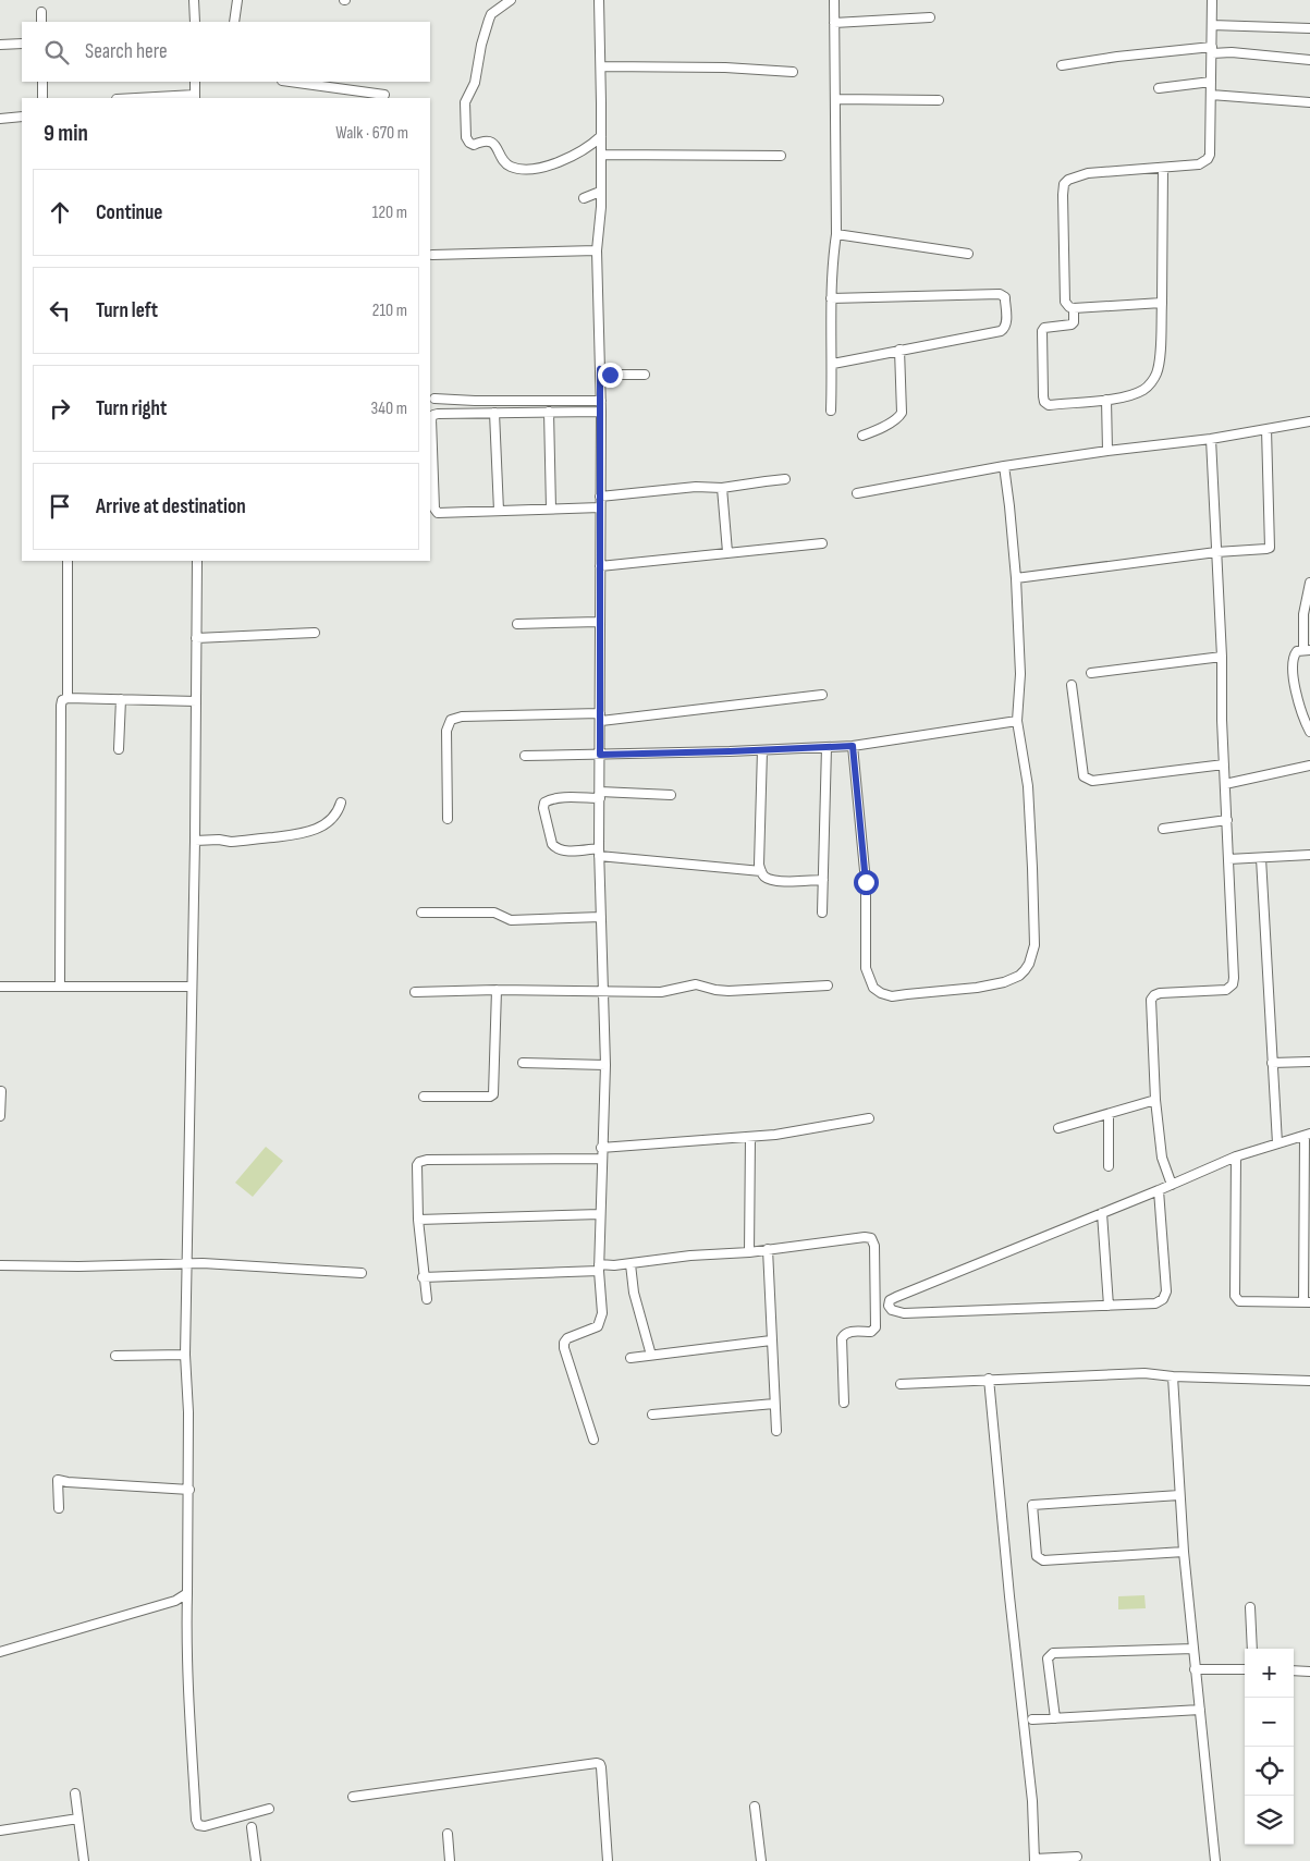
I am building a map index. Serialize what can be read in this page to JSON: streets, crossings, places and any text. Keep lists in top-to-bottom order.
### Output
{
  "page": {
    "search": "Search here",
    "heading": ["9 min", "Walk · 670 m"],
    "list": [
      ["Continue", "120 m"],
      ["Turn left", "210 m"],
      ["Turn right", "340 m"],
      "Arrive at destination"
    ],
    "map_buttons": ["+", "−"]
  }
}
